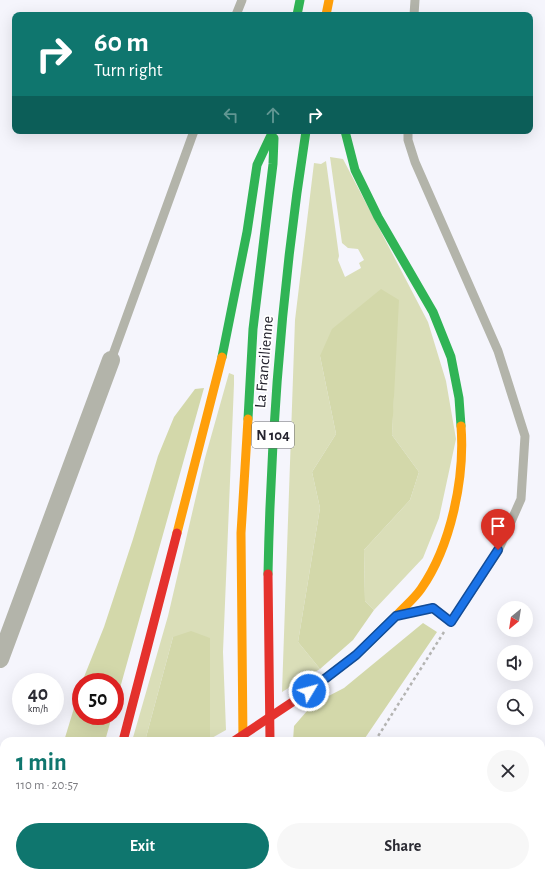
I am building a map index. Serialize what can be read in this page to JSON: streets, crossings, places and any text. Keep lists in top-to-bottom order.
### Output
{
  "streets": {
    "main road": ["La Francilienne", "N 104"]
  },
  "north": "bottom left",
  "page": {
    "turn": ["60 m", "Turn right"],
    "speed": "40 km/h",
    "limit": "50",
    "heading": ["1 min", "110 m · 20:57"],
    "buttons": ["Exit", "Share"]
  }
}
